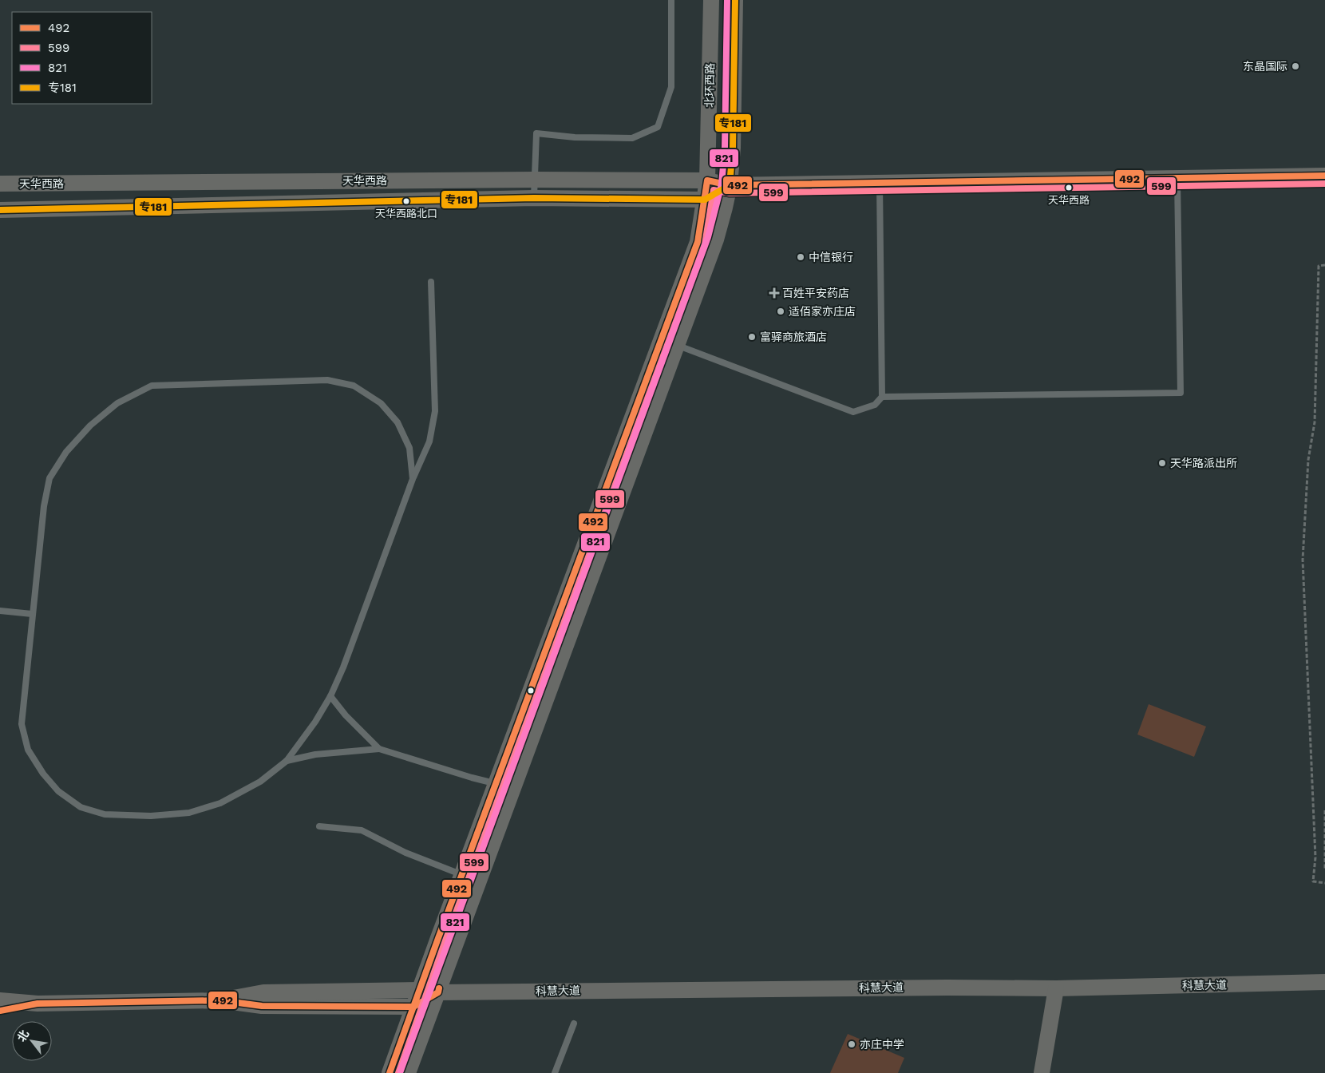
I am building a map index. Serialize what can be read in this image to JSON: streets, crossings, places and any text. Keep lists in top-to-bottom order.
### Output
{
  "streets": {
    "street": ["北环西路", "天华西路", "科慧大道"]
  },
  "crossings": [
    ["北环西路", "天华西路"],
    ["北环西路", "科慧大道"]
  ],
  "places": {
    "other": [
      "东晶国际",
      "天华西路",
      "天华西路北口",
      "中信银行",
      "适佰家亦庄店",
      "富驿商旅酒店",
      "天华路派出所",
      "亦庄中学"
    ],
    "health": ["百姓平安药店"]
  },
  "lines": [
    "transit line 821",
    "transit line 专181",
    "transit line 492",
    "transit line 599"
  ],
  "legend": [
    "492",
    "599",
    "821",
    "专181"
  ],
  "north": "top left"
}
